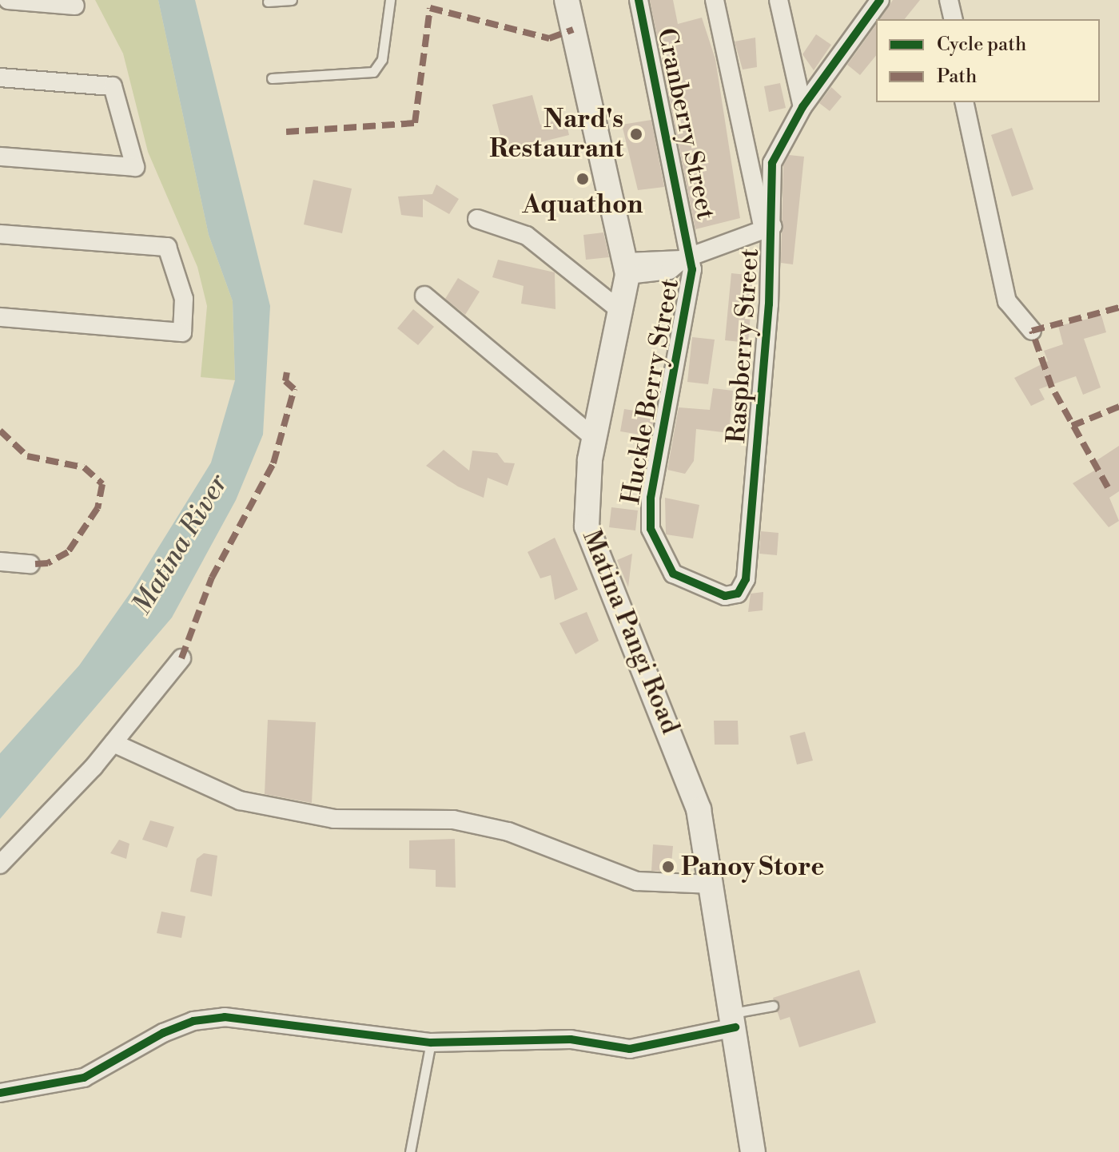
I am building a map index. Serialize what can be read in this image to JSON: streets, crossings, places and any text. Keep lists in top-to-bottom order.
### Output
{
  "streets": {
    "street": [
      "Cranberry Street",
      "Raspberry Street",
      "Huckle Berry Street",
      "Matina Pangi Road"
    ]
  },
  "crossings": [
    ["Cranberry Street", "Huckle Berry Street"],
    ["Raspberry Street", "Huckle Berry Street"]
  ],
  "water": ["Matina River"],
  "places": ["Nard's Restaurant", "Aquathon", "Panoy Store"],
  "legend": ["Cycle path", "Path"]
}
